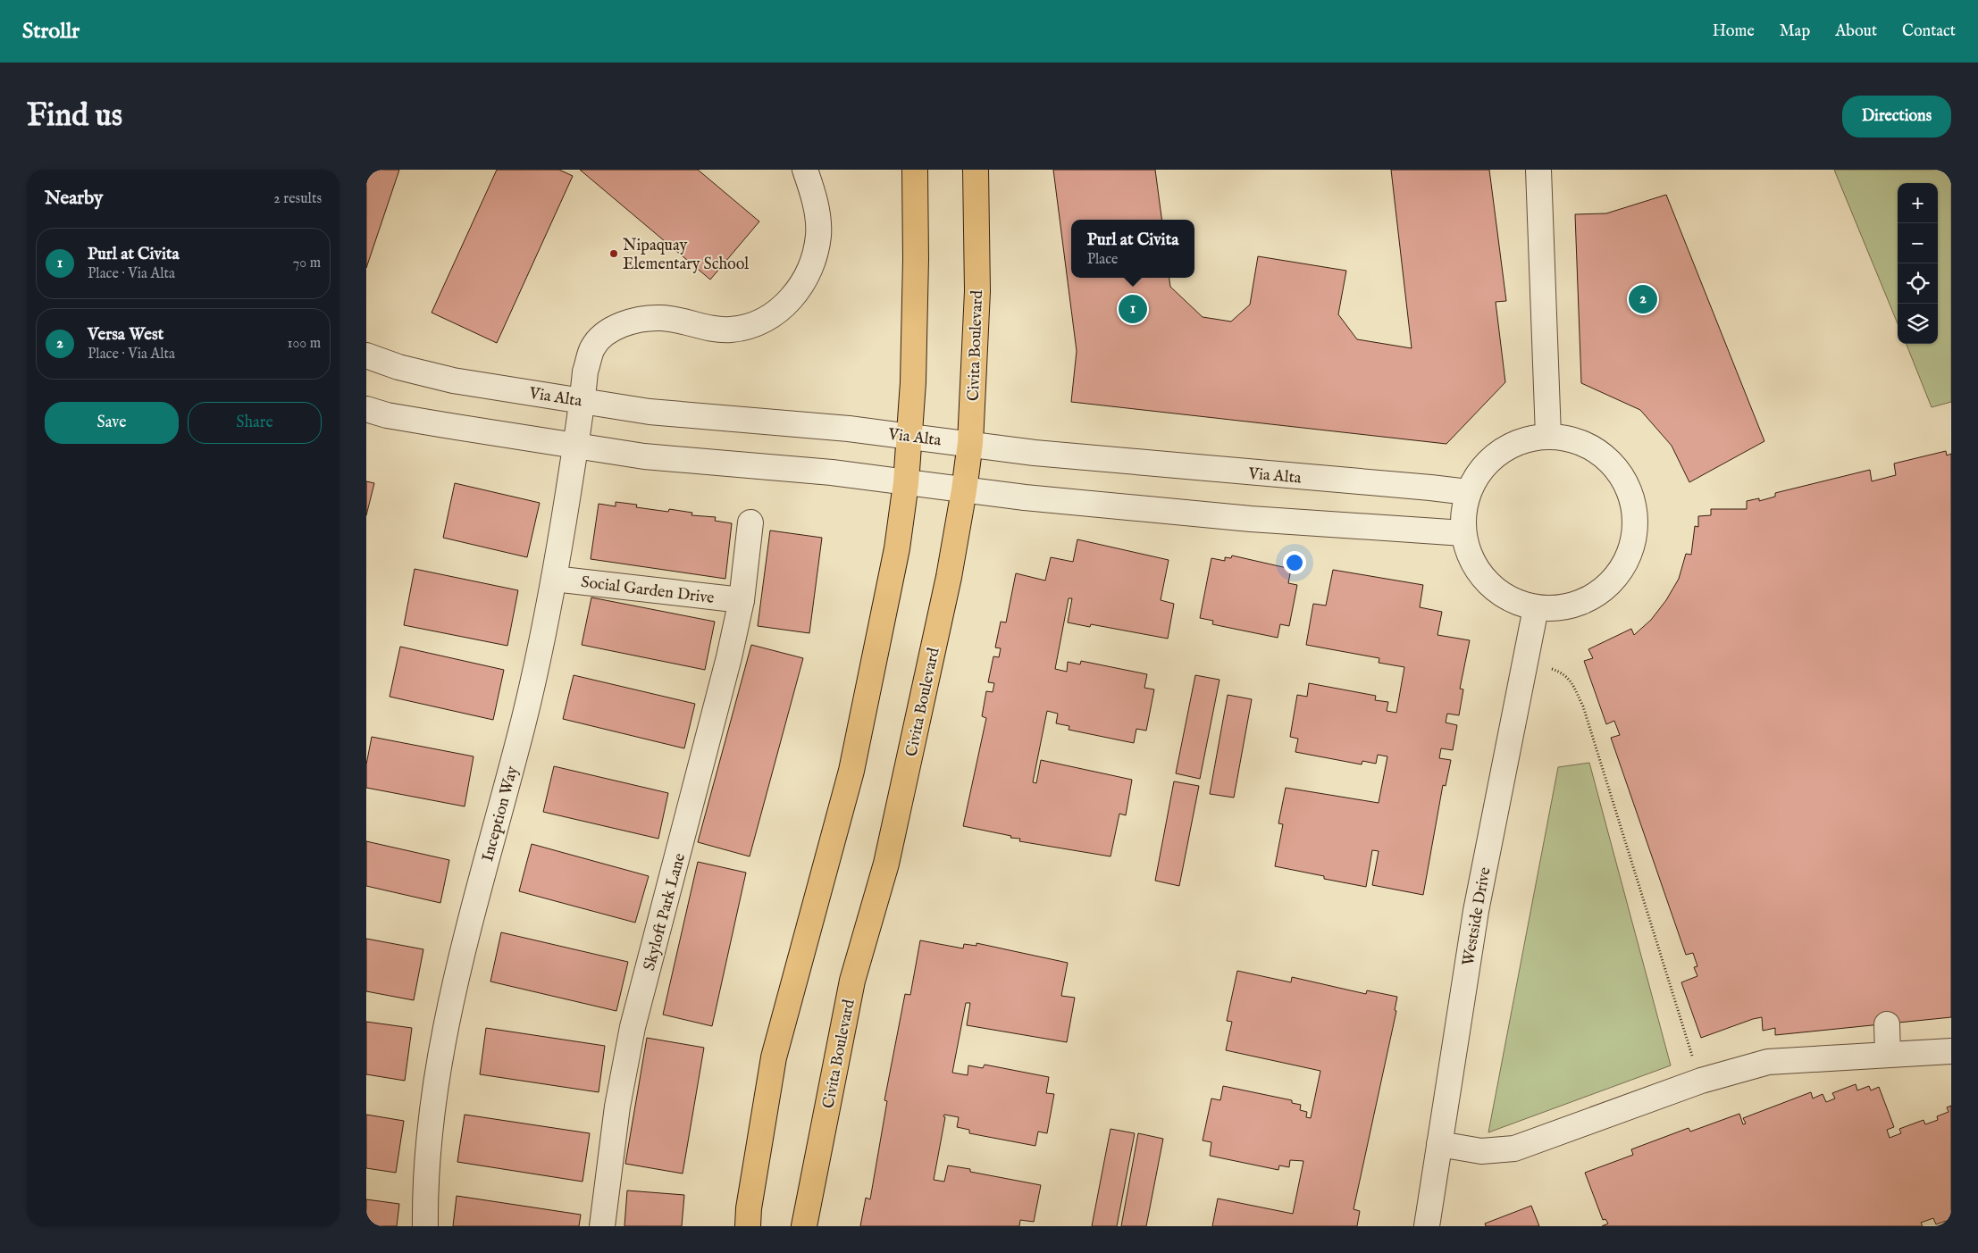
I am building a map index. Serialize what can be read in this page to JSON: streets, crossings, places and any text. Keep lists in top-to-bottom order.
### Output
{
  "streets": {
    "main road": ["Civita Boulevard"],
    "street": [
      "Via Alta",
      "Social Garden Drive",
      "Inception Way",
      "Skyloft Park Lane",
      "Westside Drive"
    ]
  },
  "crossings": [
    ["Civita Boulevard", "Via Alta"],
    ["Via Alta", "Inception Way"],
    ["Social Garden Drive", "Inception Way"],
    ["Social Garden Drive", "Skyloft Park Lane"]
  ],
  "places": ["Nipaquay Elementary School"],
  "page": {
    "header": "Strollr",
    "nav": [
      "Home",
      "Map",
      "About",
      "Contact"
    ],
    "buttons": [
      "Directions",
      ["Save", "Share"]
    ],
    "title": "Find us",
    "heading": ["Nearby", "2 results"],
    "map_buttons": ["+", "−"],
    "popup": ["Purl at Civita", "Place"],
    "list": [
      {
        "mark": "1",
        "name": "Purl at Civita",
        "note": "Place · Via Alta",
        "value": "70 m"
      },
      {
        "mark": "2",
        "name": "Versa West",
        "note": "Place · Via Alta",
        "value": "100 m"
      }
    ],
    "pins": ["2", "1"]
  }
}
